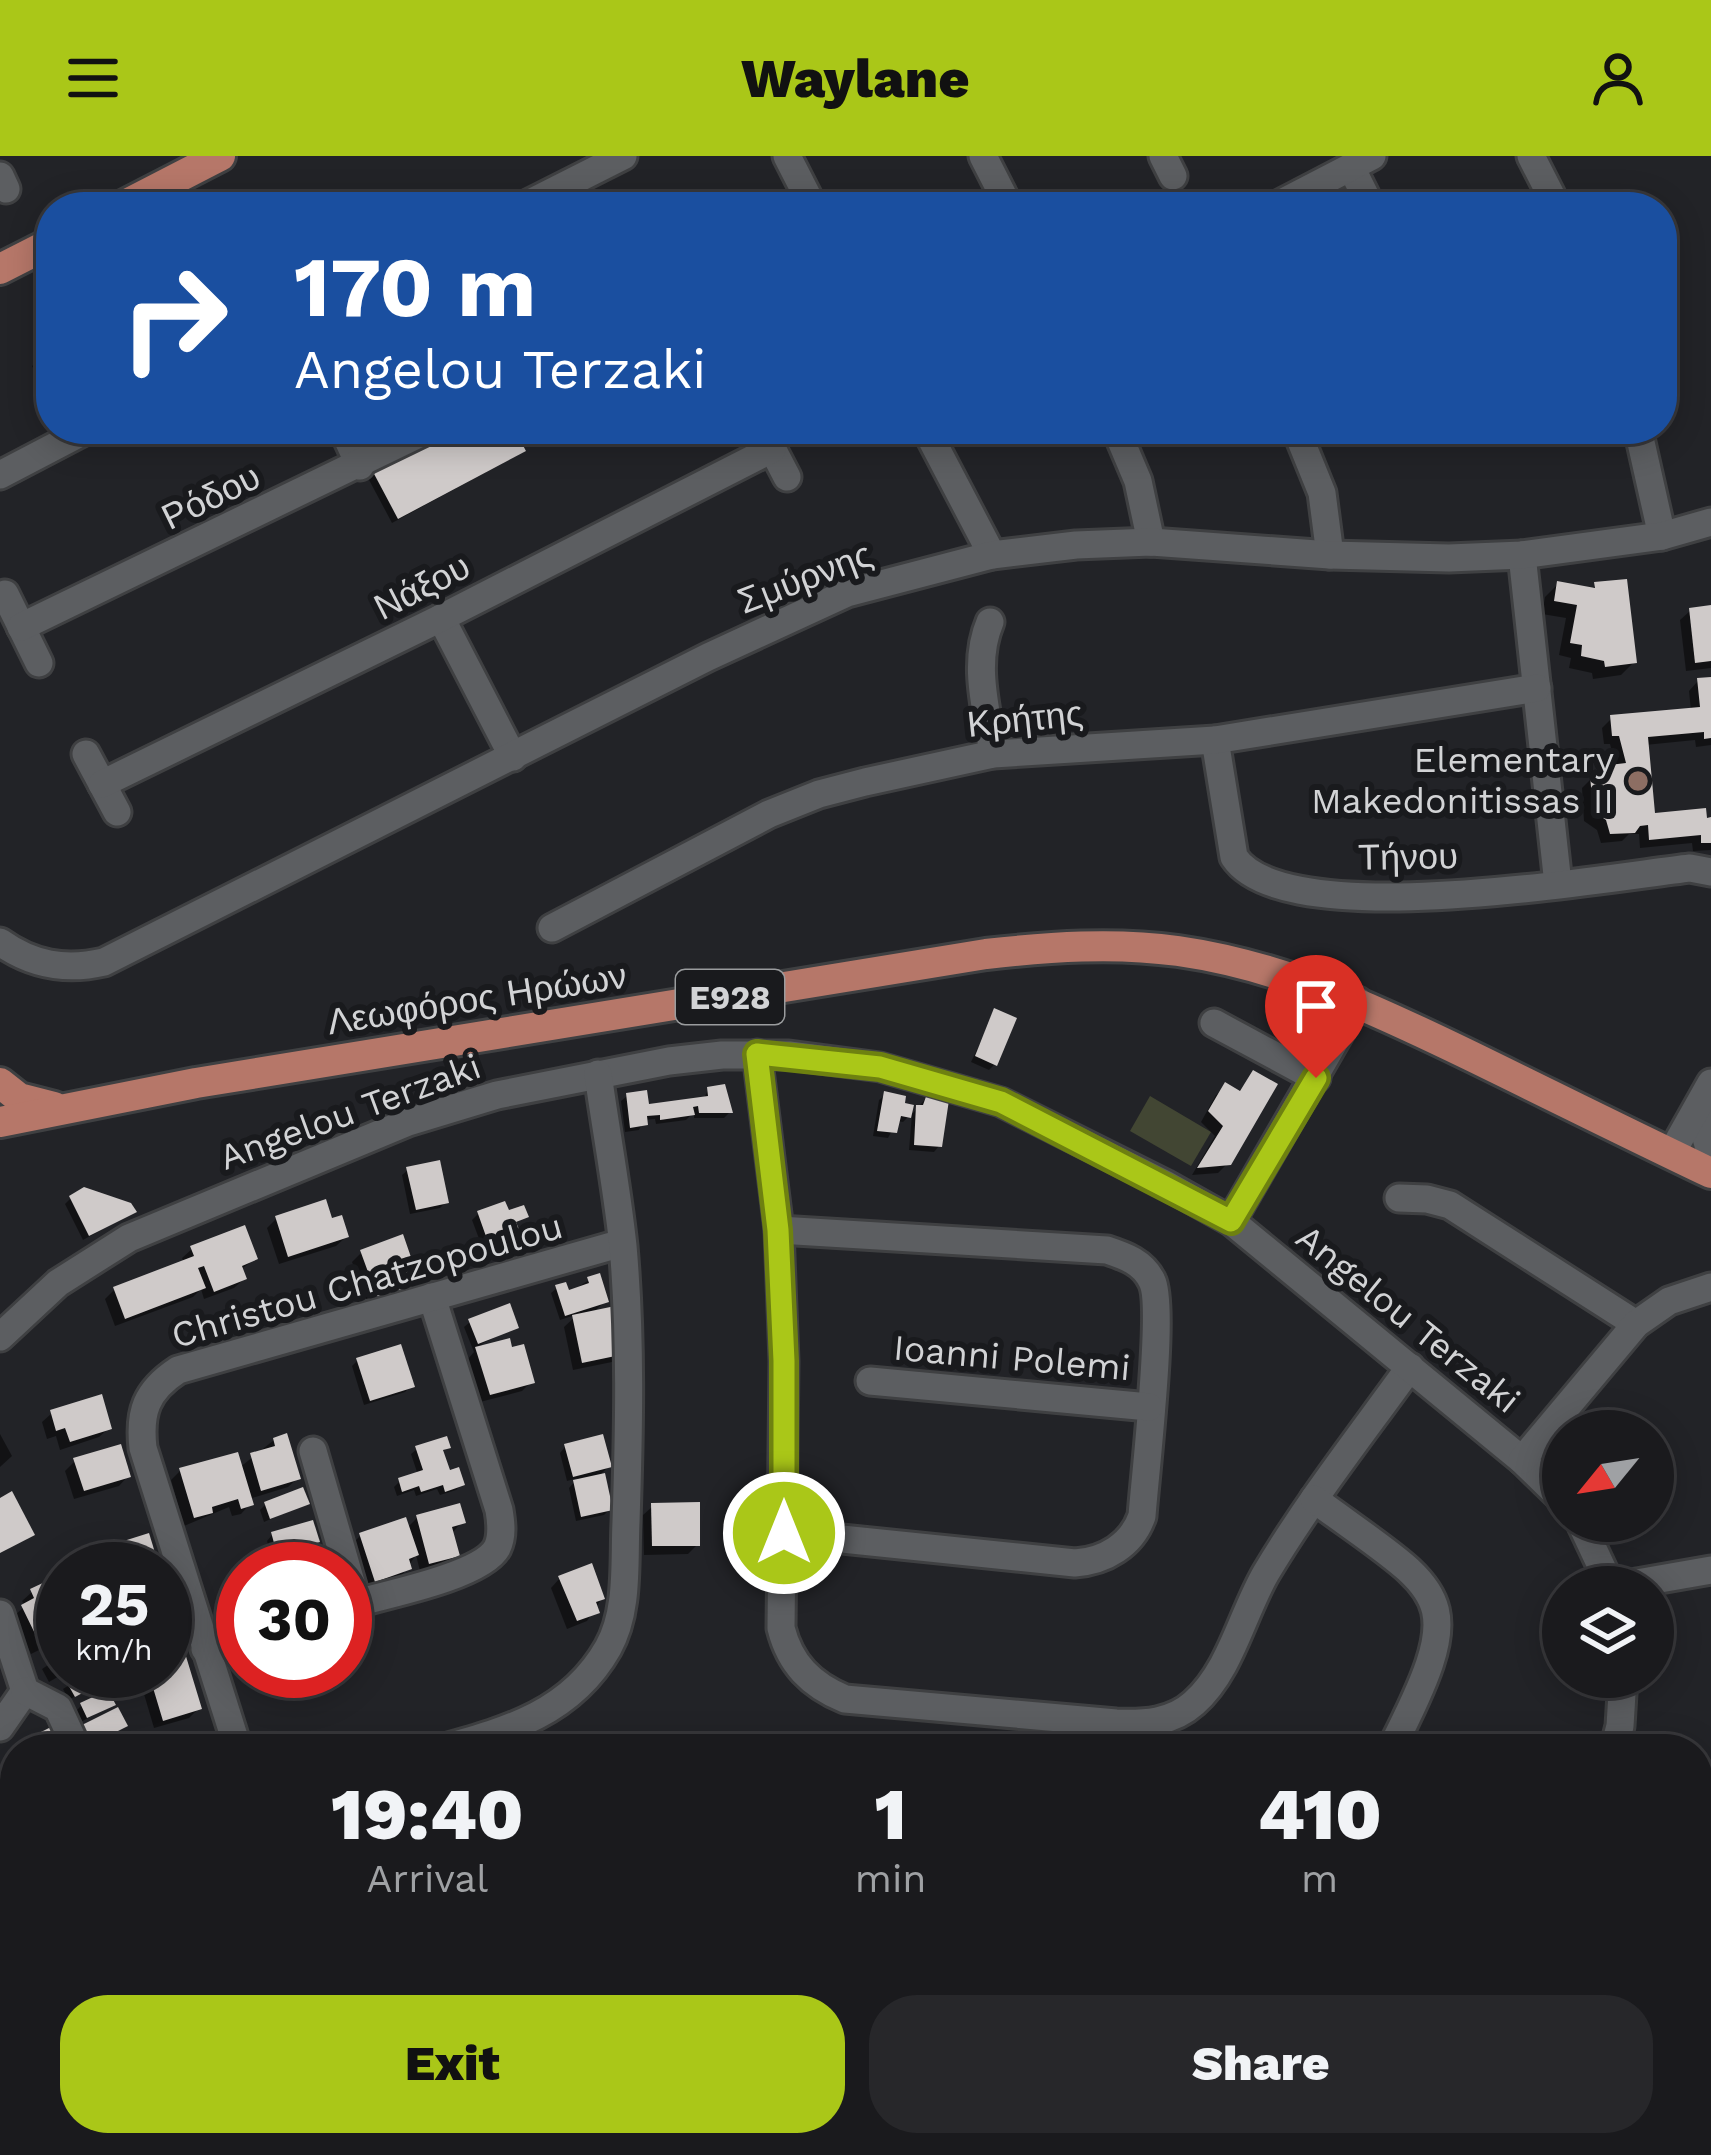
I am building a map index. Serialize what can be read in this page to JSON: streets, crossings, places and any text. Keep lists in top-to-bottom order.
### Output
{
  "streets": {
    "main road": ["E928", "Λεωφόρος Ηρώων"],
    "street": [
      "Ρόδου",
      "Σμύρνης",
      "Νάξου",
      "Κρήτης",
      "Τήνου",
      "Angelou Terzaki",
      "Christou Chatzopoulou",
      "Ioanni Polemi"
    ]
  },
  "crossings": [
    ["Κρήτης", "Τήνου"]
  ],
  "places": ["Elementary Makedonitissas II"],
  "north": "bottom left",
  "page": {
    "header": "Waylane",
    "turn": ["170 m", "Angelou Terzaki"],
    "speed": "25 km/h",
    "limit": "30",
    "eta": [
      "19:40",
      "Arrival",
      "1",
      "min",
      "410",
      "m"
    ],
    "buttons": ["Exit", "Share"]
  }
}
